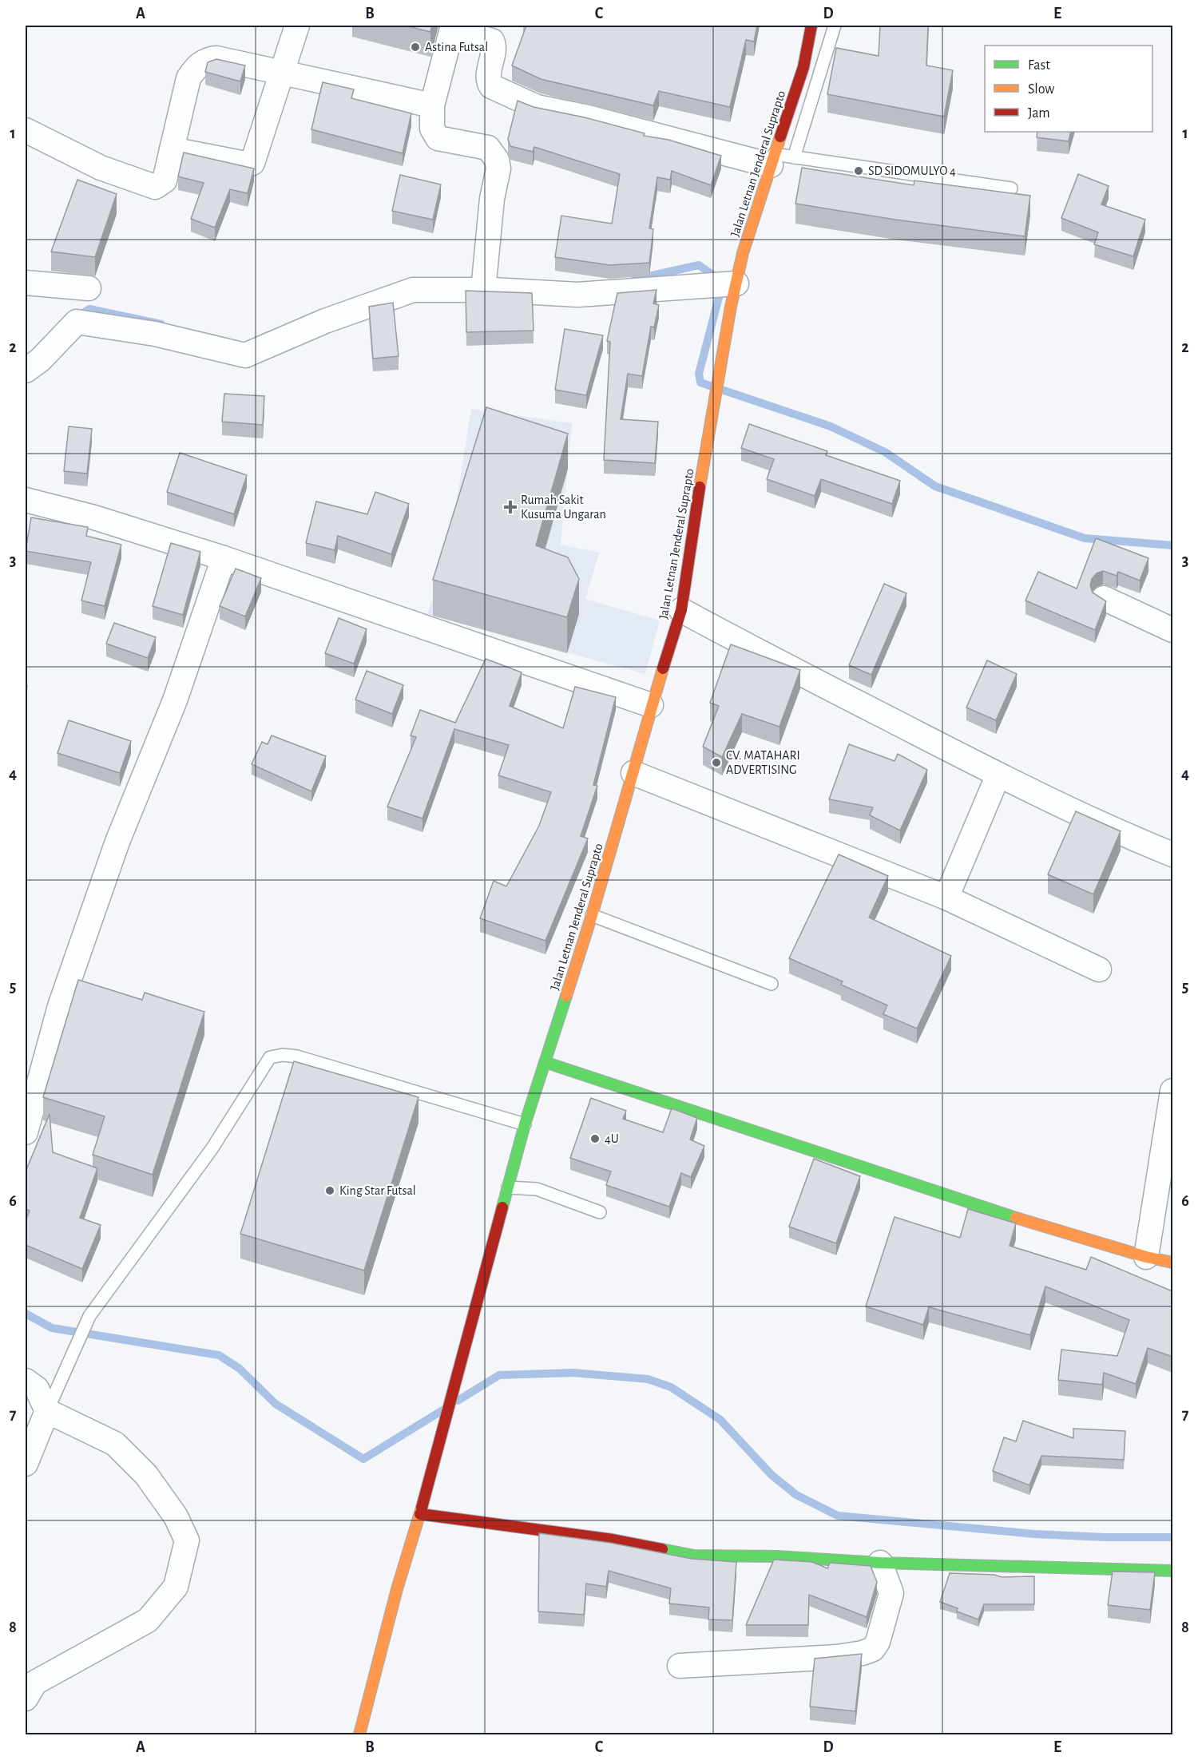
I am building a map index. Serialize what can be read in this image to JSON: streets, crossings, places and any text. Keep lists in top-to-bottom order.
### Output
{
  "streets": {
    "main road": ["Jalan Letnan Jenderal Suprapto"]
  },
  "places": {
    "other": [
      "Astina Futsal",
      "SD SIDOMULYO 4",
      "CV. MATAHARI ADVERTISING",
      "4U",
      "King Star Futsal"
    ],
    "health": ["Rumah Sakit Kusuma Ungaran"]
  },
  "legend": ["Fast", "Slow", "Jam"],
  "grid": {
    "columns": [
      "A",
      "B",
      "C",
      "D",
      "E"
    ],
    "rows": [
      "1",
      "2",
      "3",
      "4",
      "5",
      "6",
      "7",
      "8"
    ]
  }
}
